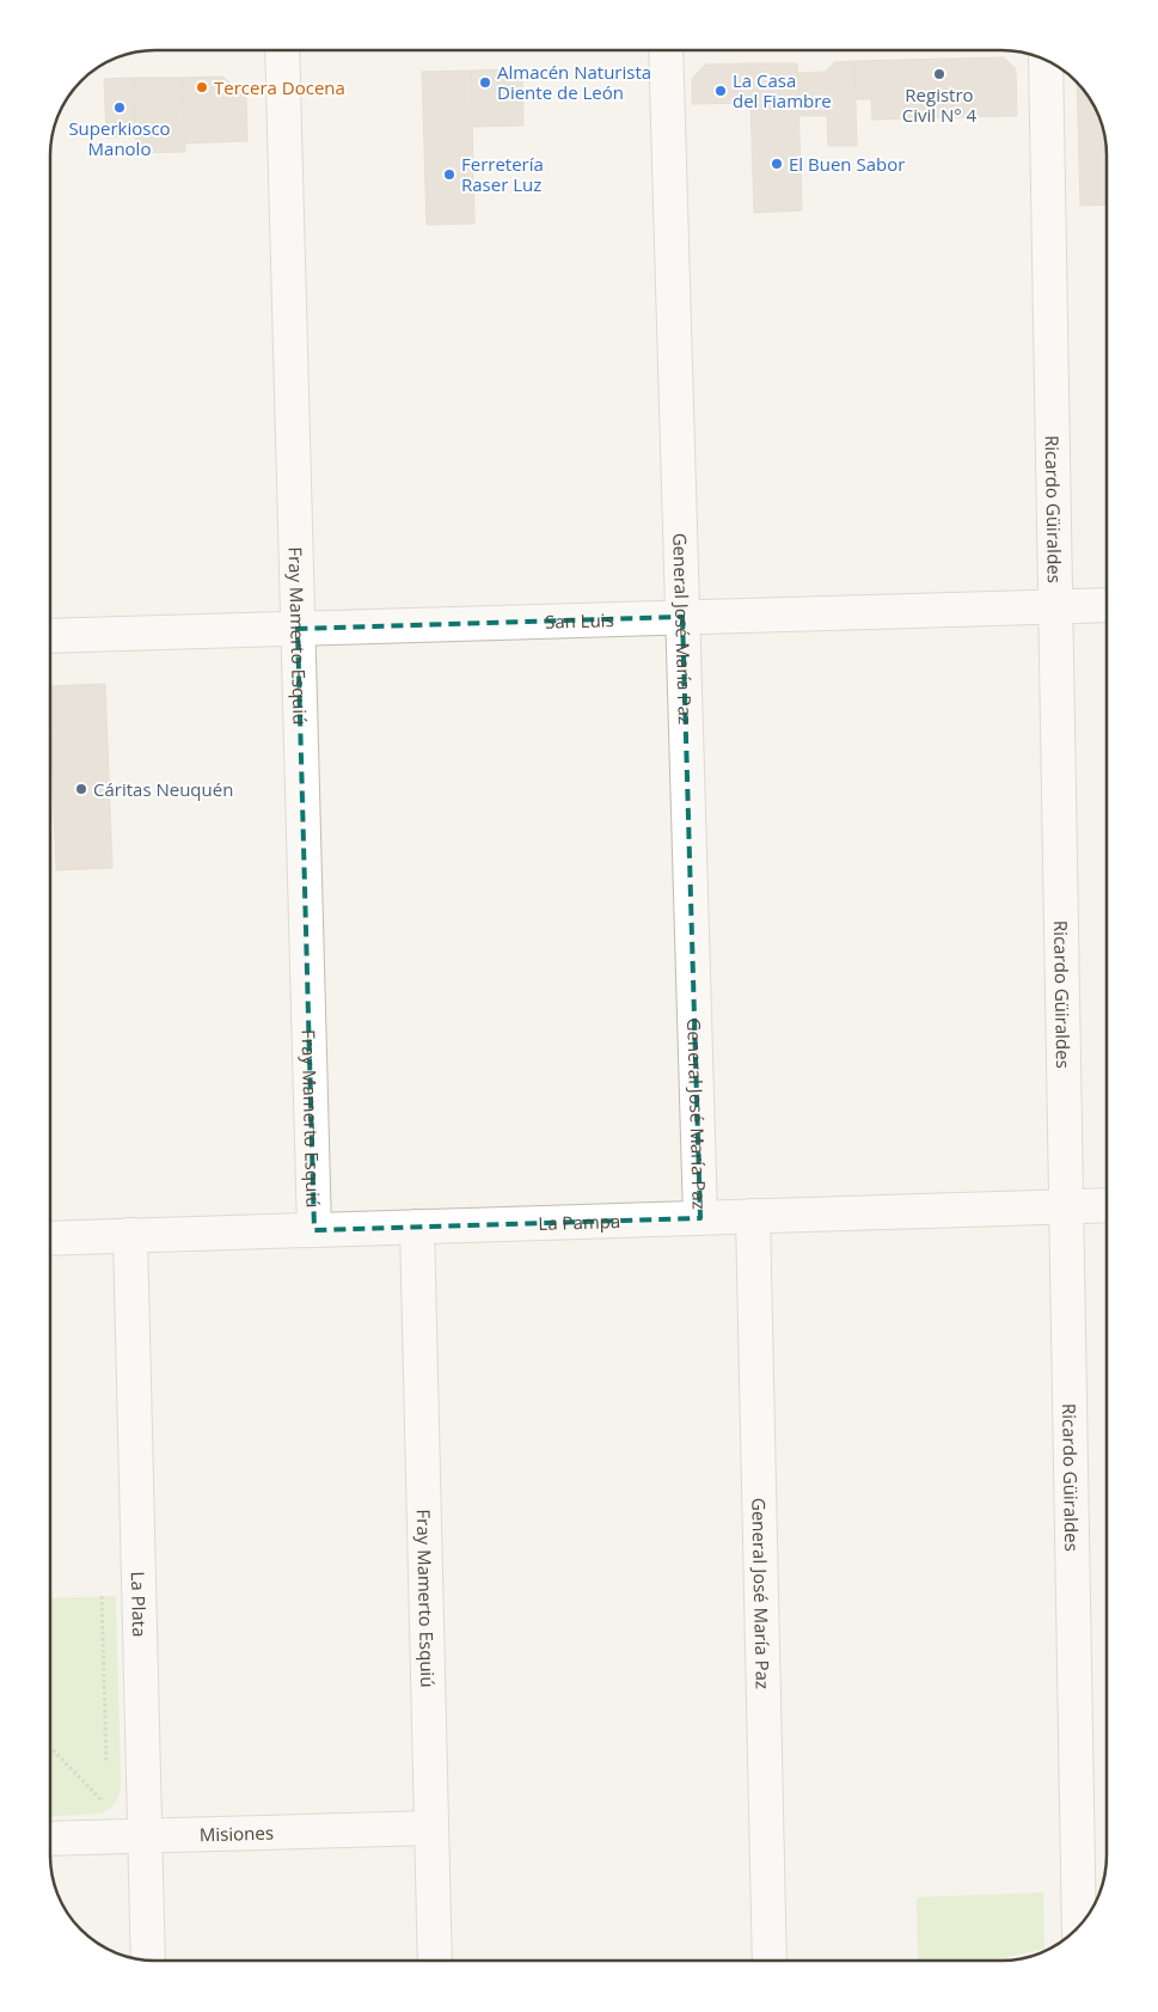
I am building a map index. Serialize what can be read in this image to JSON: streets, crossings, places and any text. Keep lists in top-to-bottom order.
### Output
{
  "streets": {
    "street": [
      "Ricardo Güiraldes",
      "San Luis",
      "General José María Paz",
      "Fray Mamerto Esquiú",
      "La Pampa",
      "La Plata",
      "Misiones"
    ]
  },
  "crossings": [
    ["Ricardo Güiraldes", "San Luis"],
    ["Ricardo Güiraldes", "La Pampa"],
    ["San Luis", "General José María Paz"],
    ["San Luis", "Fray Mamerto Esquiú"],
    ["General José María Paz", "La Pampa"],
    ["Fray Mamerto Esquiú", "La Pampa"],
    ["Fray Mamerto Esquiú", "Misiones"],
    ["La Pampa", "La Plata"],
    ["La Plata", "Misiones"]
  ],
  "places": [
    "Registro Civil N° 4",
    "Almacén Naturista Diente de León",
    "Tercera Docena",
    "La Casa del Fiambre",
    "Superkiosco Manolo",
    "El Buen Sabor",
    "Ferretería Raser Luz",
    "Cáritas Neuquén"
  ]
}
